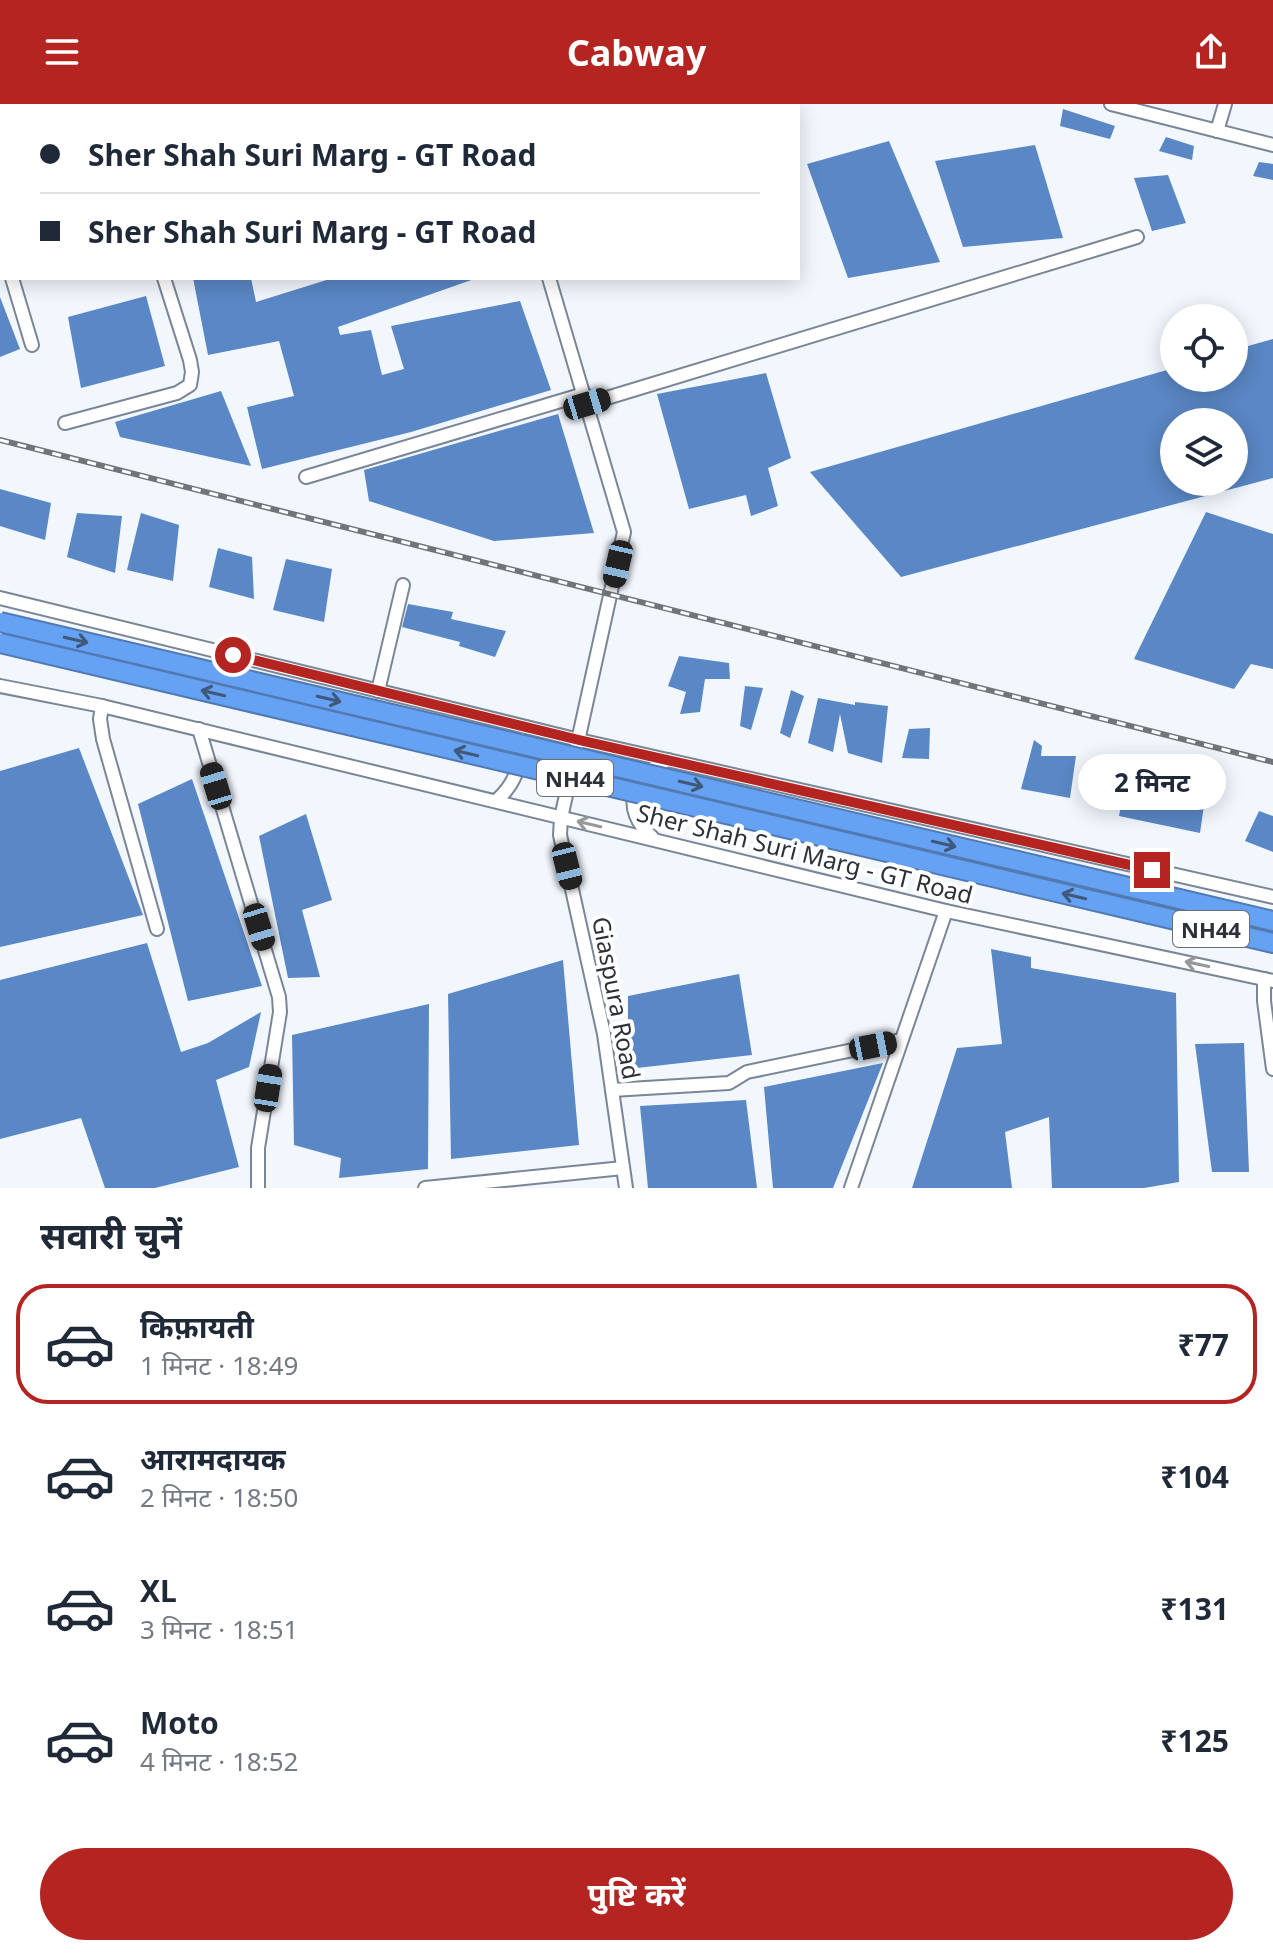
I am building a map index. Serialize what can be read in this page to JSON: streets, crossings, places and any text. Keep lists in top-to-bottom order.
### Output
{
  "streets": {
    "highway": ["NH44"],
    "street": ["Sher Shah Suri Marg - GT Road", "Giaspura Road"]
  },
  "crossings": [
    ["Sher Shah Suri Marg - GT Road", "Giaspura Road"]
  ],
  "page": {
    "header": "Cabway",
    "banner": ["Sher Shah Suri Marg - GT Road", "Sher Shah Suri Marg - GT Road"],
    "bubble": "2 मिनट",
    "heading": "सवारी चुनें",
    "list": [
      {
        "name": "किफ़ायती",
        "note": "1 मिनट · 18:49",
        "value": "₹77"
      },
      {
        "name": "आरामदायक",
        "note": "2 मिनट · 18:50",
        "value": "₹104"
      },
      {
        "name": "XL",
        "note": "3 मिनट · 18:51",
        "value": "₹131"
      },
      {
        "name": "Moto",
        "note": "4 मिनट · 18:52",
        "value": "₹125"
      }
    ],
    "buttons": "पुष्टि करें"
  }
}
